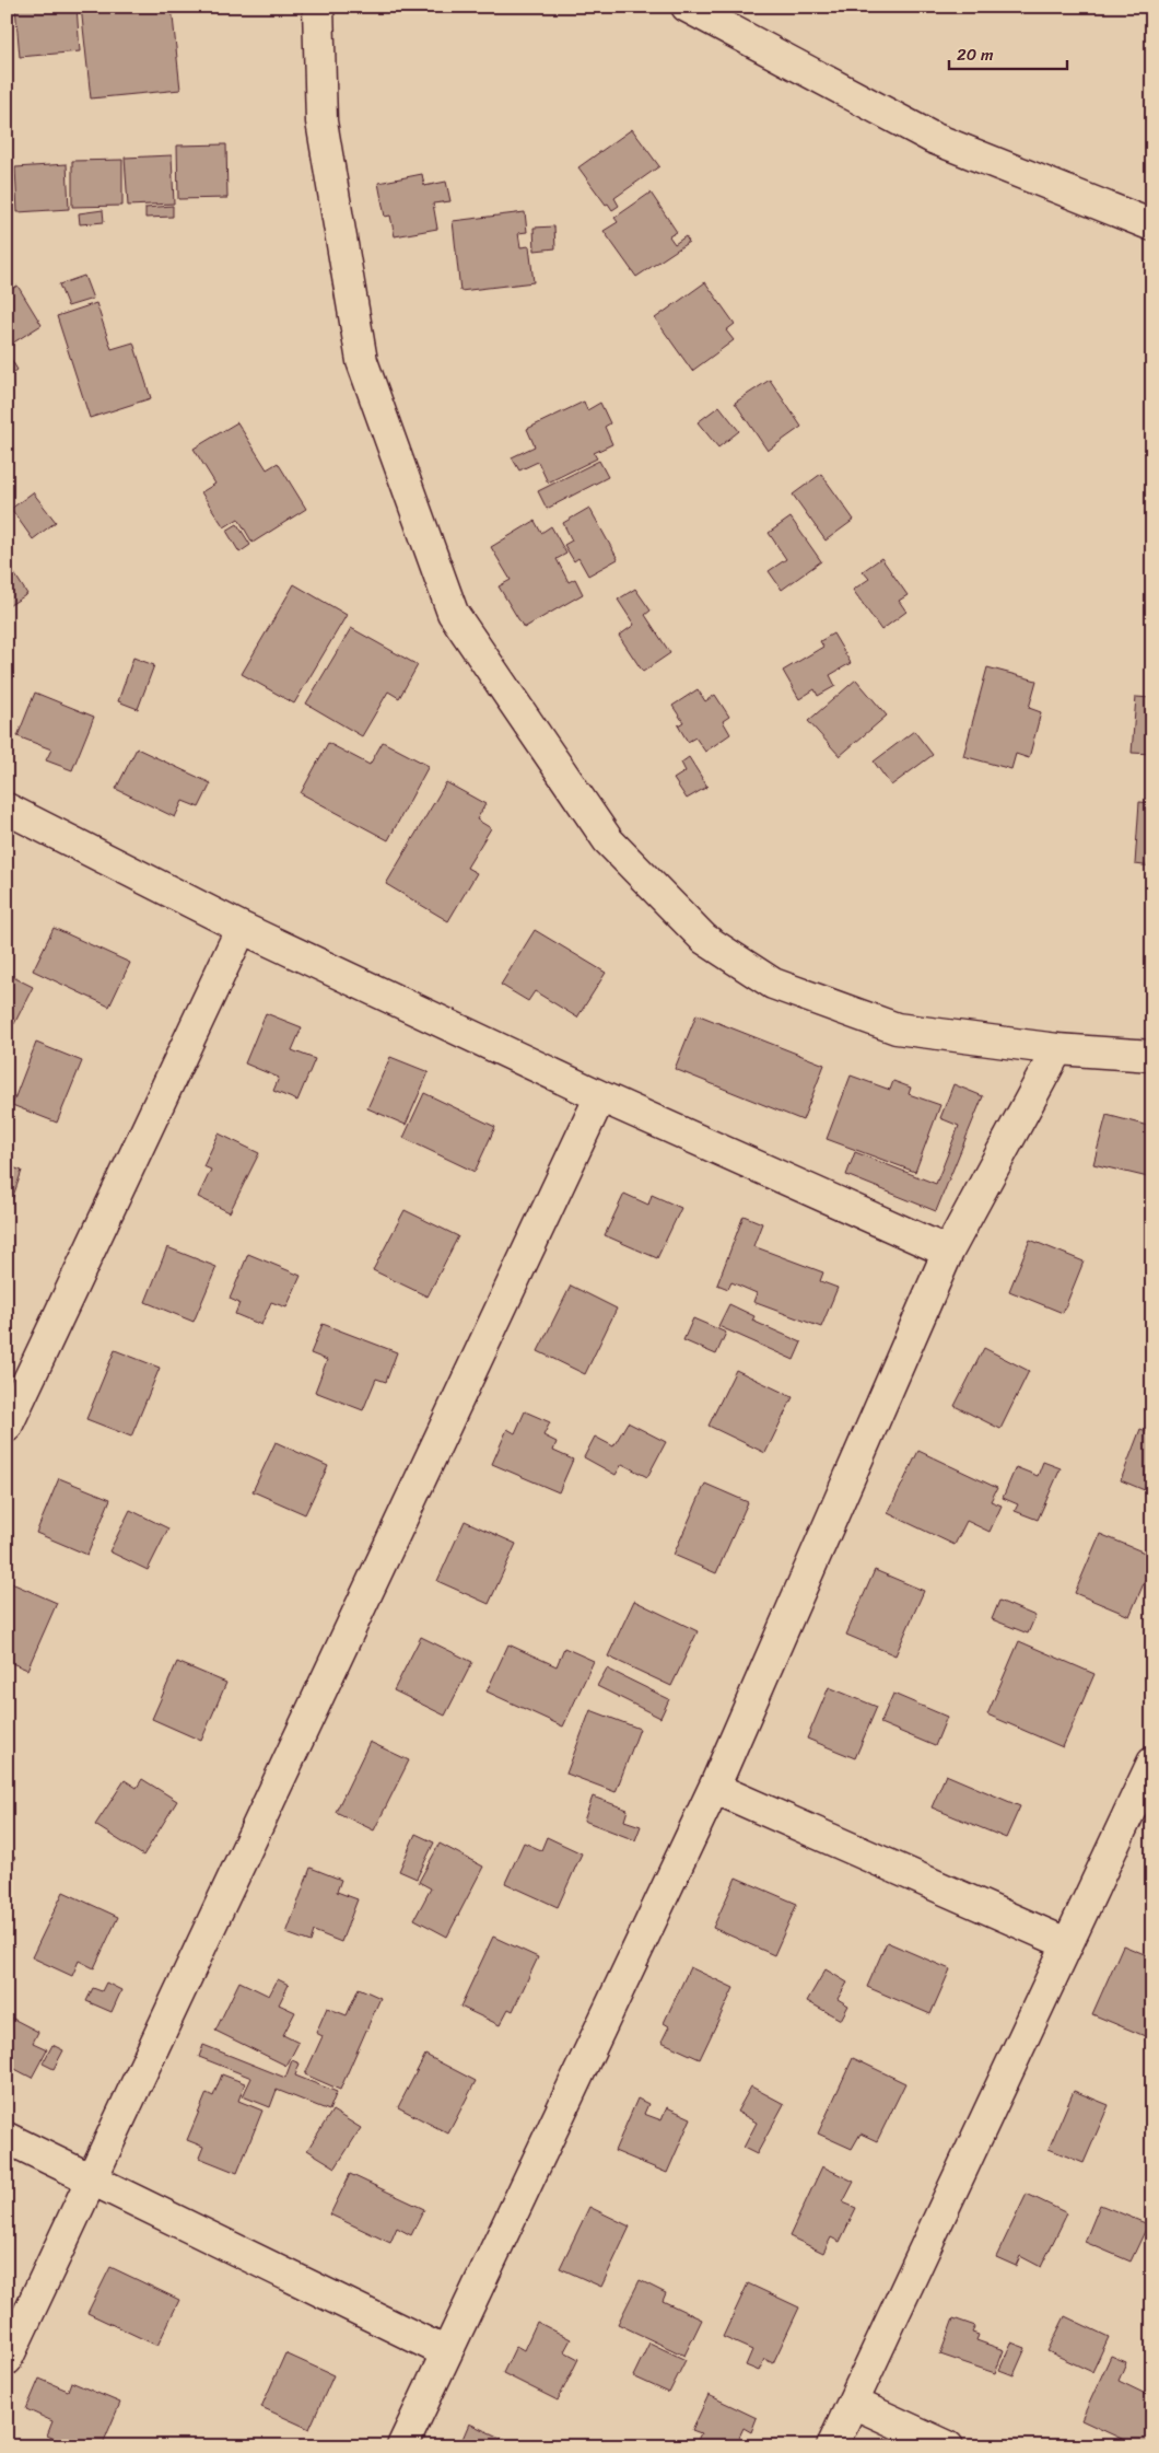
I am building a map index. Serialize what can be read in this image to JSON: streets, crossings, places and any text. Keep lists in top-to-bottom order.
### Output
{
  "scale_bar": "20 m"
}
